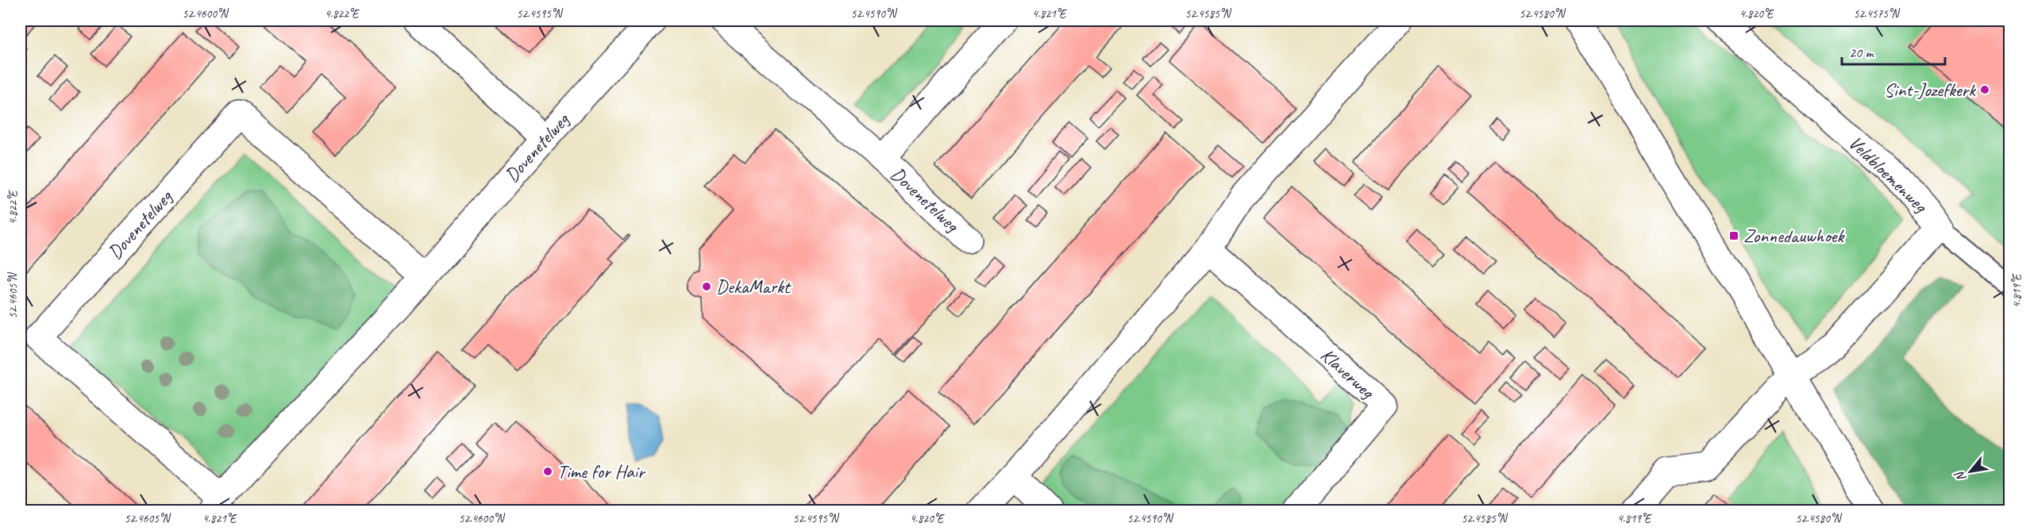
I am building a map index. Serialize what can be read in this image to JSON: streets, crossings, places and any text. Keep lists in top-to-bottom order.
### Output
{
  "streets": {
    "street": ["Dovenetelweg", "Veldbloemenweg", "Klaverweg"]
  },
  "places": {
    "other": ["Sint-Jozefkerk", "DekaMarkt", "Time for Hair"],
    "transit": ["Zonnedauwhoek"]
  },
  "scale_bar": "20 m",
  "north": "bottom left",
  "coordinates": [
    "52.4600°N",
    "4.822°E",
    "52.4595°N",
    "52.4590°N",
    "4.821°E",
    "52.4585°N",
    "52.4580°N",
    "4.820°E",
    "52.4575°N",
    "4.819°E",
    "52.4605°N"
  ]
}
